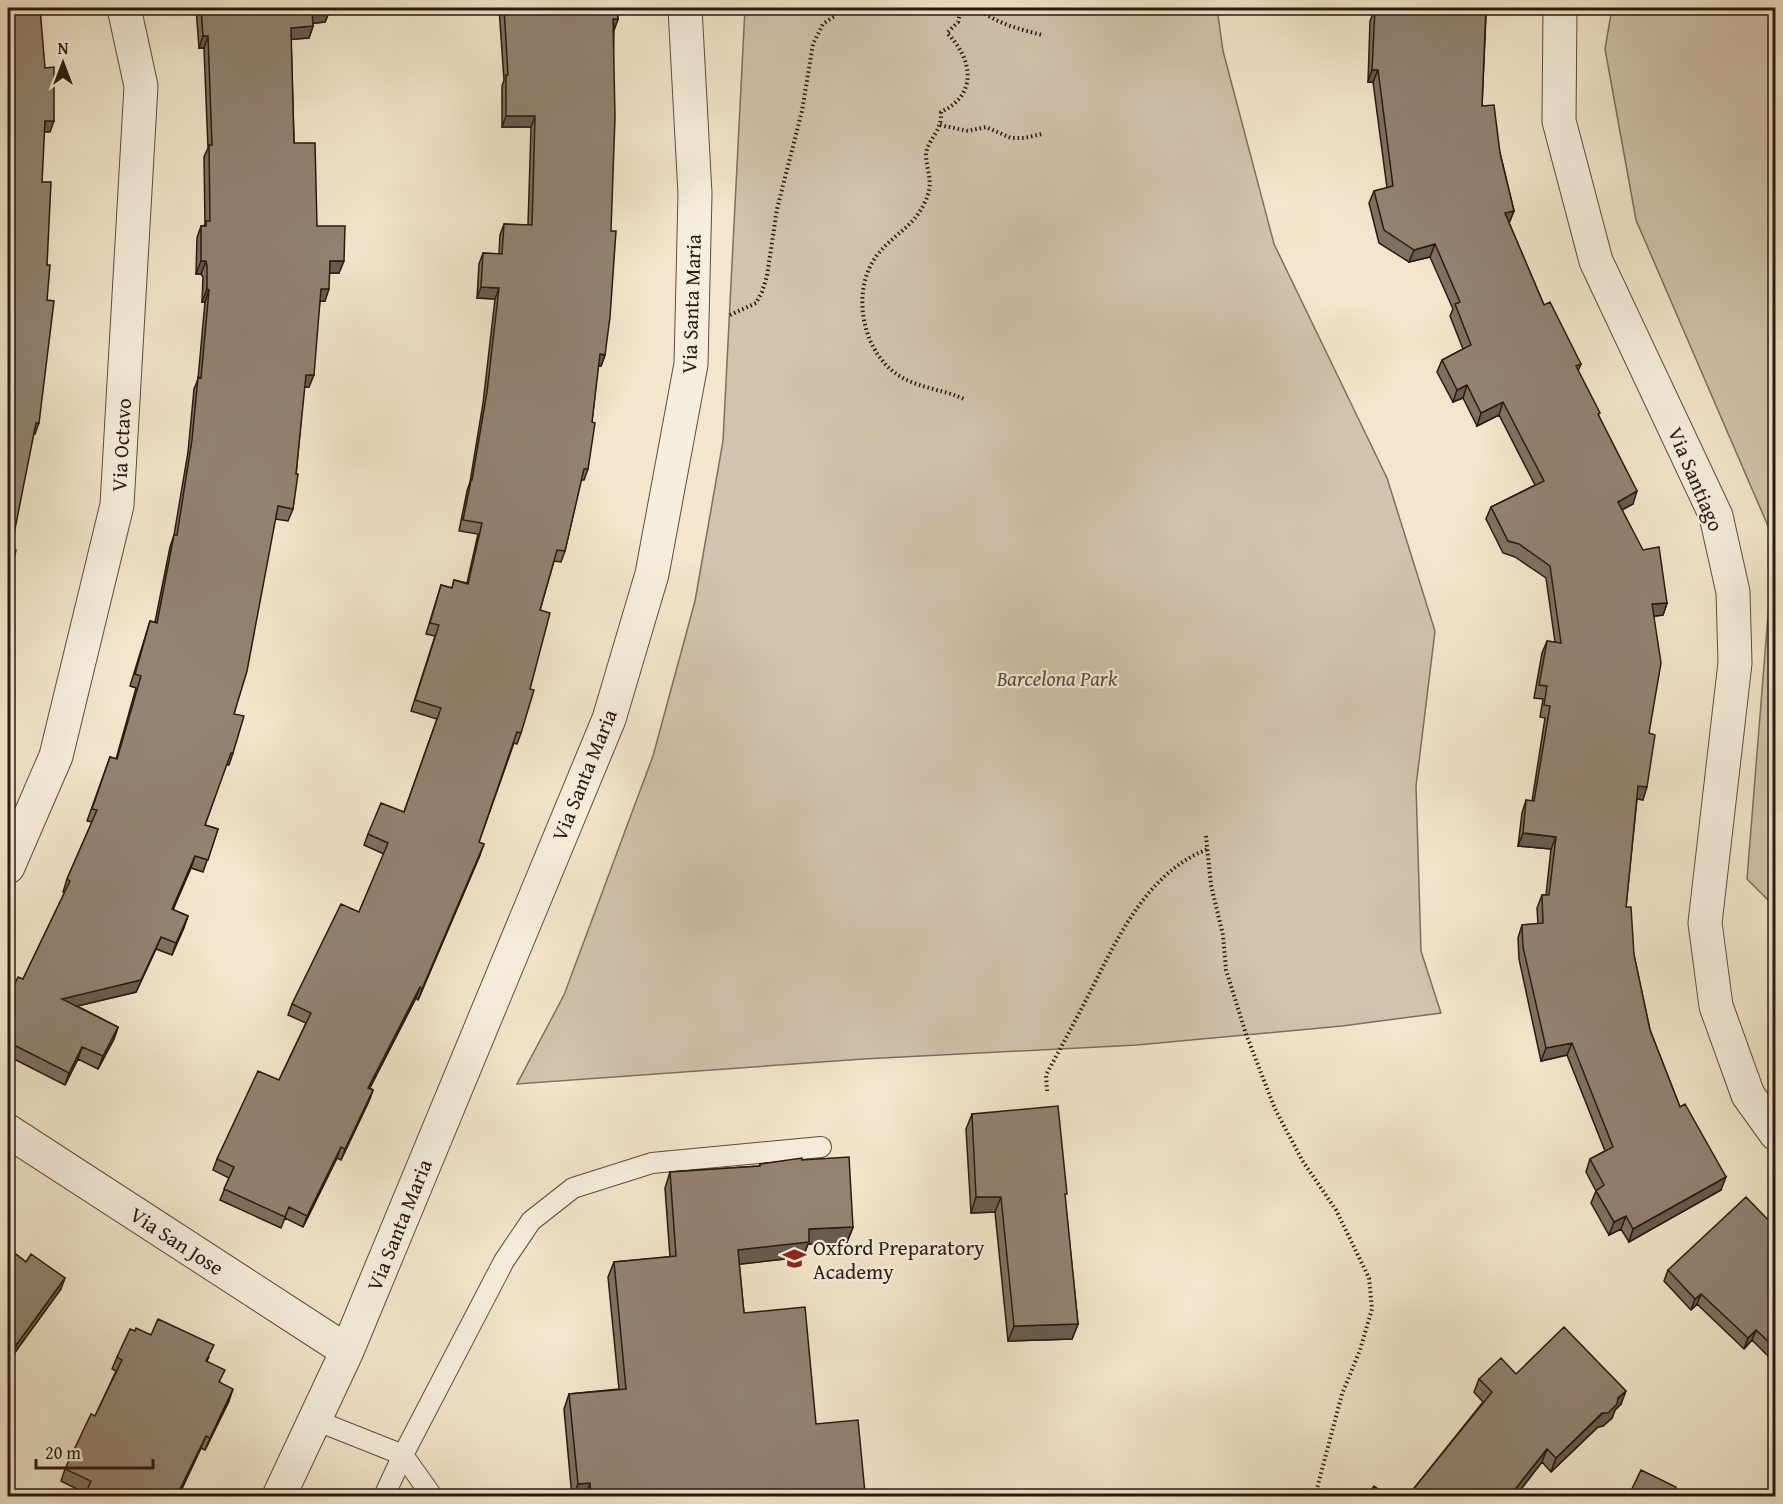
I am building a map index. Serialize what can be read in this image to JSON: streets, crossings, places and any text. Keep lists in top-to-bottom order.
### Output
{
  "streets": {
    "street": [
      "Via Santa Maria",
      "Via Octavo",
      "Via Santiago",
      "Via San Jose"
    ]
  },
  "crossings": [
    ["Via Santa Maria", "Via San Jose"]
  ],
  "parks": ["Barcelona Park"],
  "places": {
    "school or university": ["Oxford Preparatory Academy"]
  },
  "scale_bar": "20 m",
  "north": "top"
}
